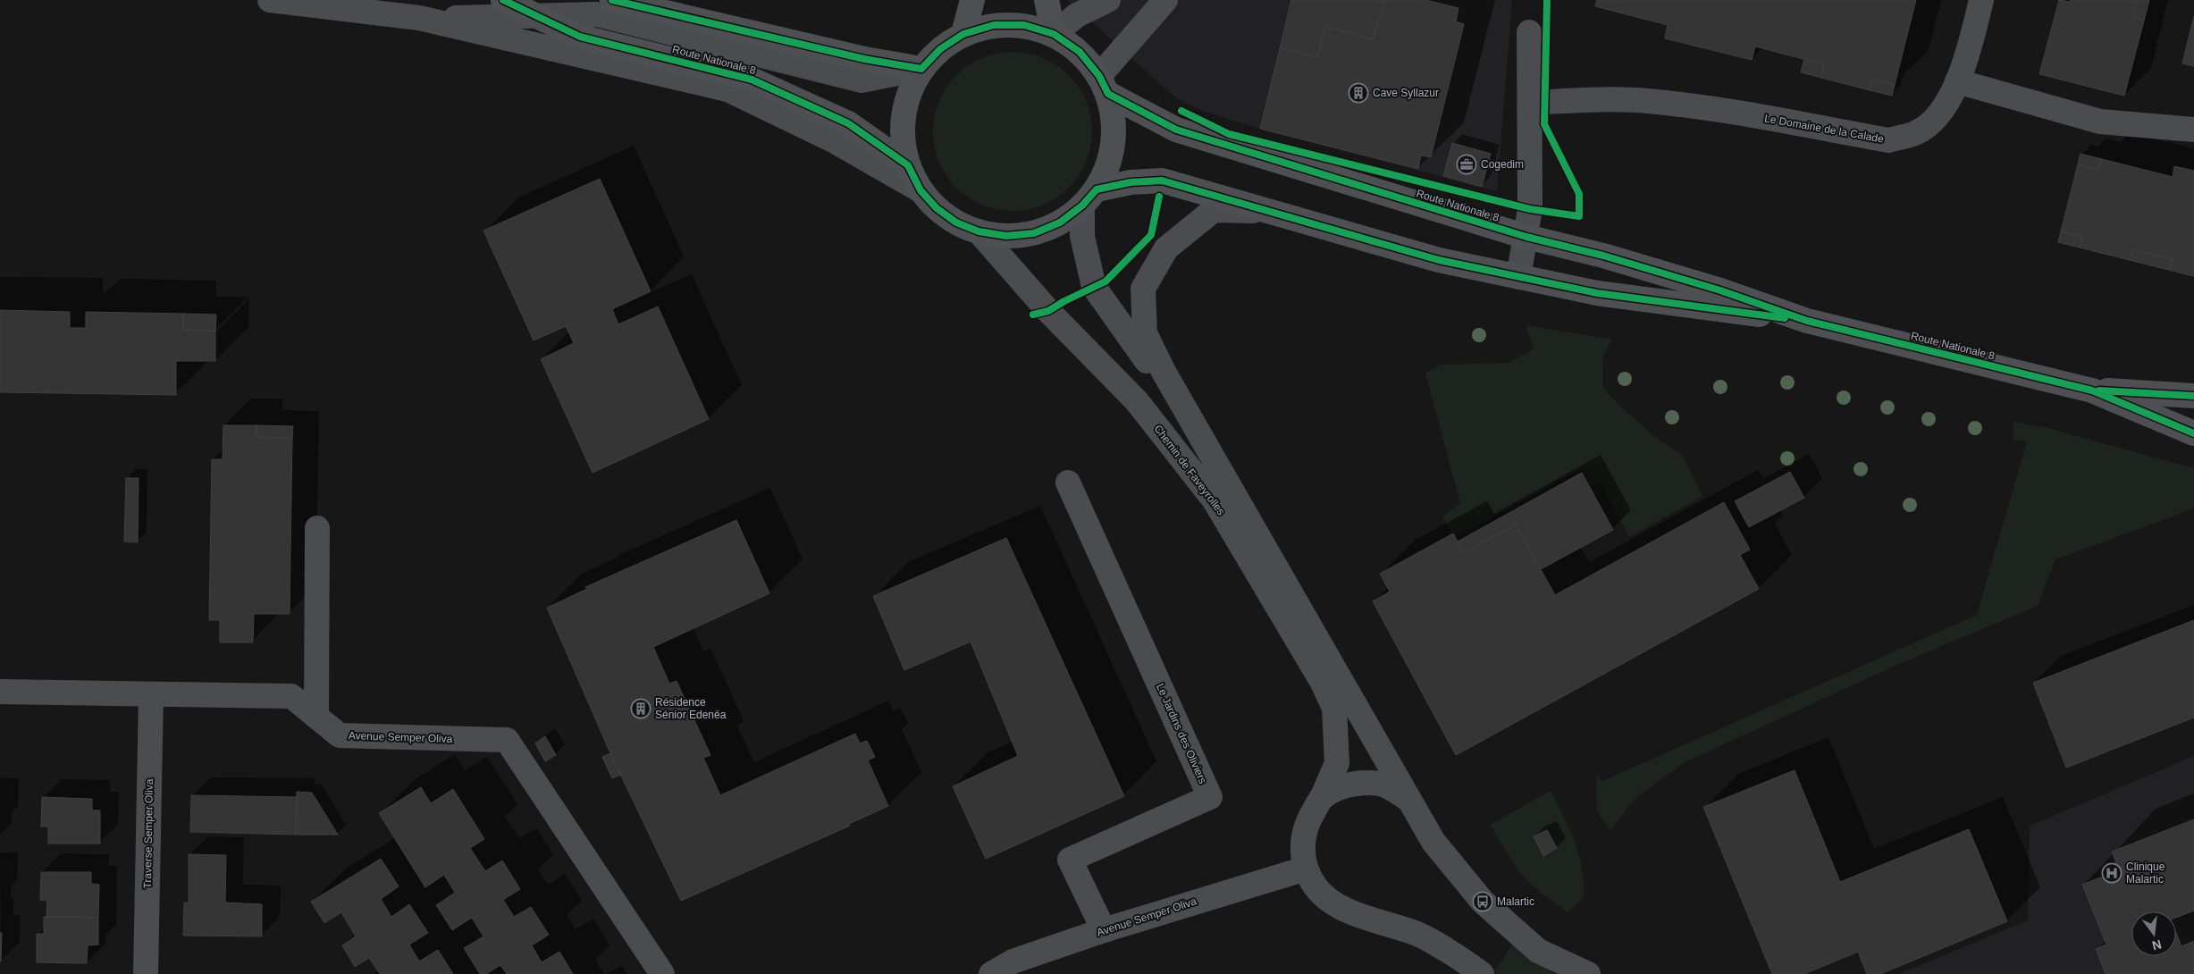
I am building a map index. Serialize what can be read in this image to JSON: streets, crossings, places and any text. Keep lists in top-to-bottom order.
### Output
{
  "streets": {
    "main road": ["Route Nationale 8"],
    "street": [
      "Le Domaine de la Calade",
      "Chemin de Faveyrolles",
      "Le Jardins des Oliviers",
      "Avenue Semper Oliva",
      "Traverse Semper Oliva"
    ]
  },
  "crossings": [
    ["Route Nationale 8", "Chemin de Faveyrolles"],
    ["Chemin de Faveyrolles", "Avenue Semper Oliva"],
    ["Le Jardins des Oliviers", "Avenue Semper Oliva"],
    ["Avenue Semper Oliva", "Traverse Semper Oliva"]
  ],
  "places": {
    "building": ["Cave Syllazur", "Résidence Sénior Edenéa"],
    "office": ["Cogedim"],
    "hospital": ["Clinique Malartic"],
    "bus stop": ["Malartic"]
  },
  "north": "bottom"
}
